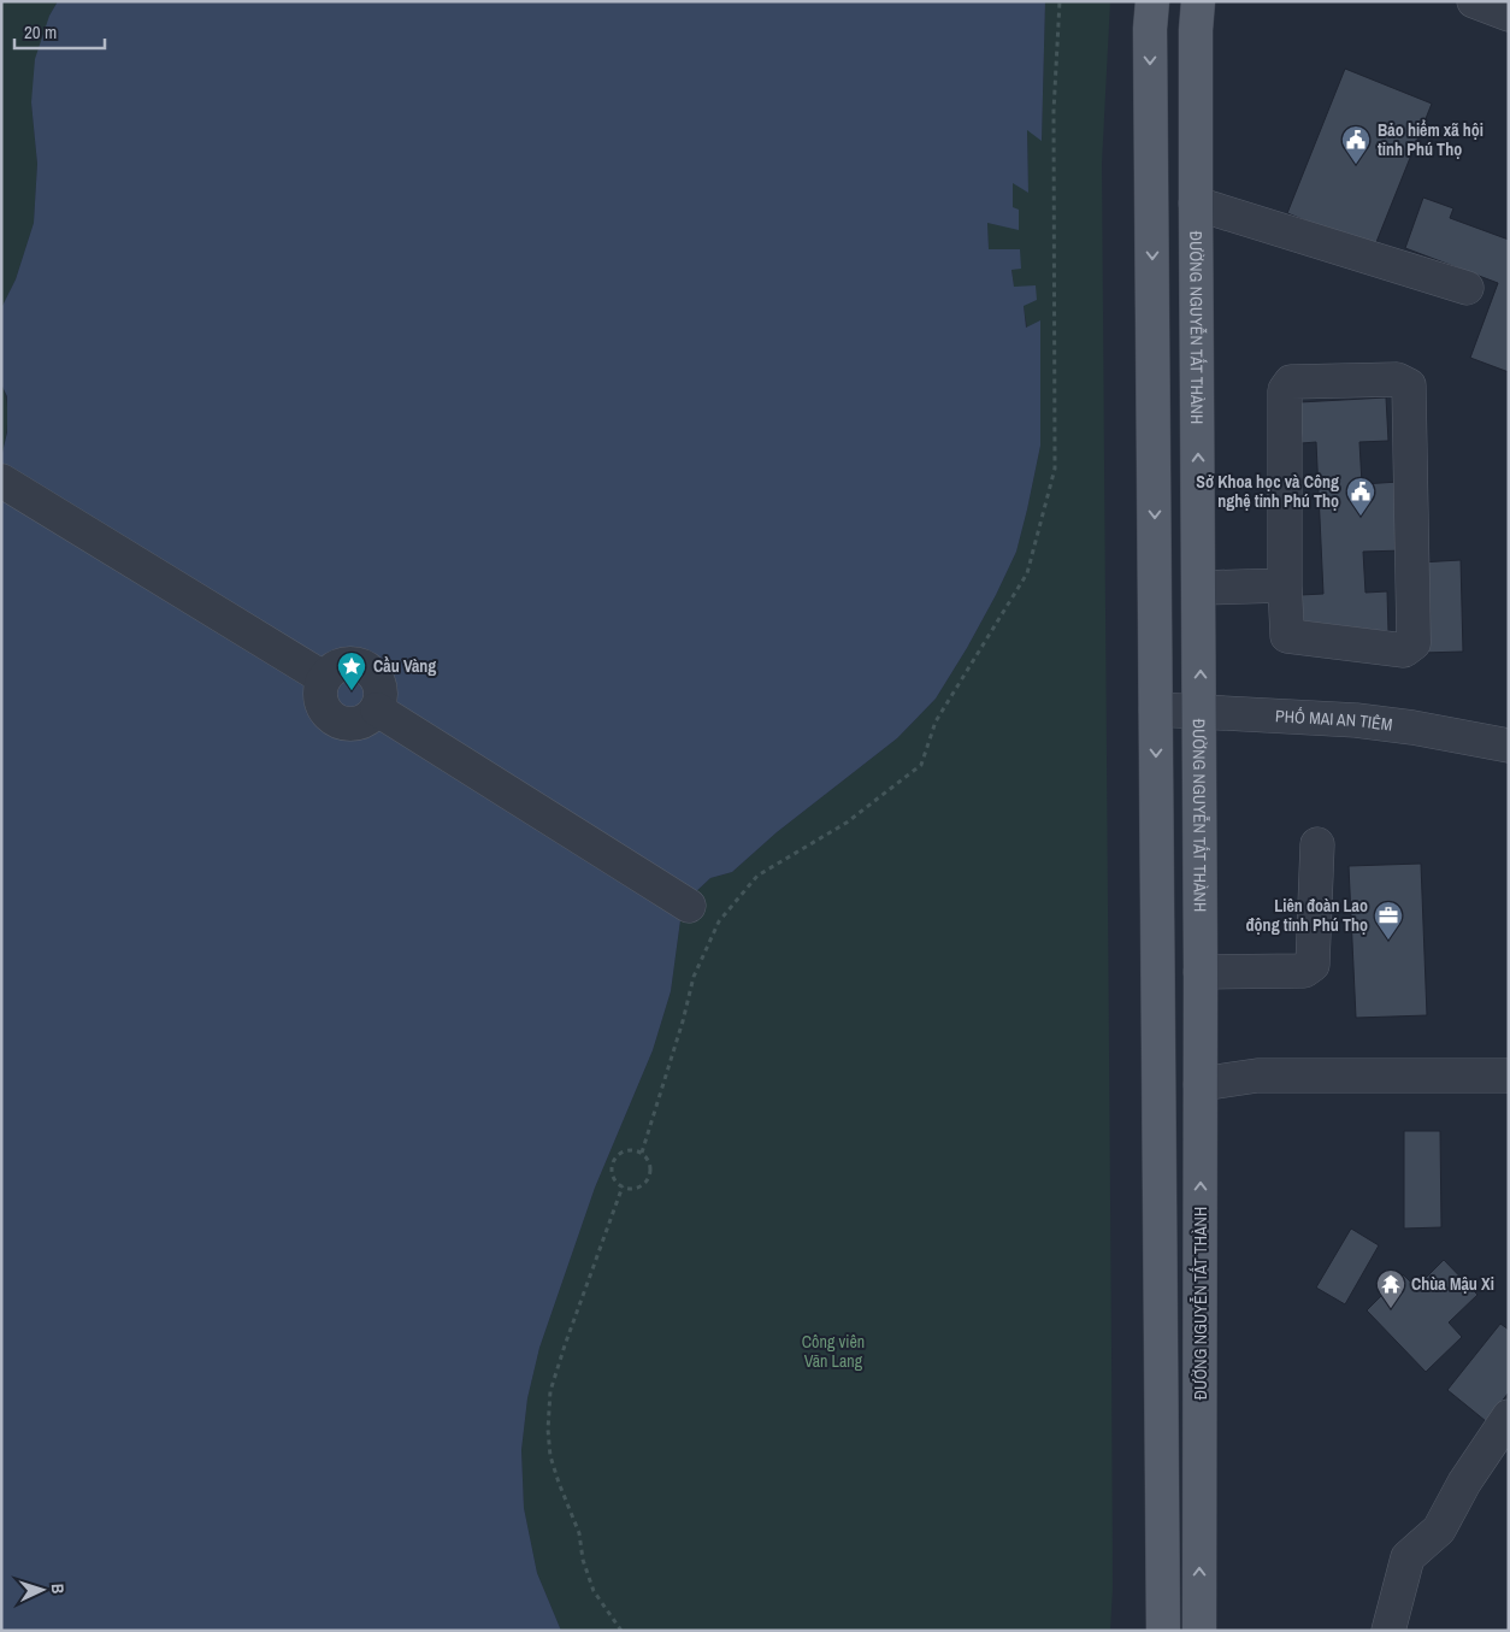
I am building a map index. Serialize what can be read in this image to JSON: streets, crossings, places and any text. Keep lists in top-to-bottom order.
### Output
{
  "streets": {
    "main road": ["ĐƯỜNG NGUYỄN TẤT THÀNH"],
    "street": ["PHỐ MAI AN TIÊM"]
  },
  "crossings": [
    ["ĐƯỜNG NGUYỄN TẤT THÀNH", "PHỐ MAI AN TIÊM"]
  ],
  "parks": ["Công viên Văn Lang"],
  "places": {
    "public building": ["Bảo hiểm xã hội tỉnh Phú Thọ", "Sở Khoa học và Công nghệ tỉnh Phú Thọ"],
    "place": ["Cầu Vàng"],
    "office": ["Liên đoàn Lao động tỉnh Phú Thọ"],
    "temple": ["Chùa Mậu Xi"]
  },
  "scale_bar": "20 m",
  "north": "right"
}
